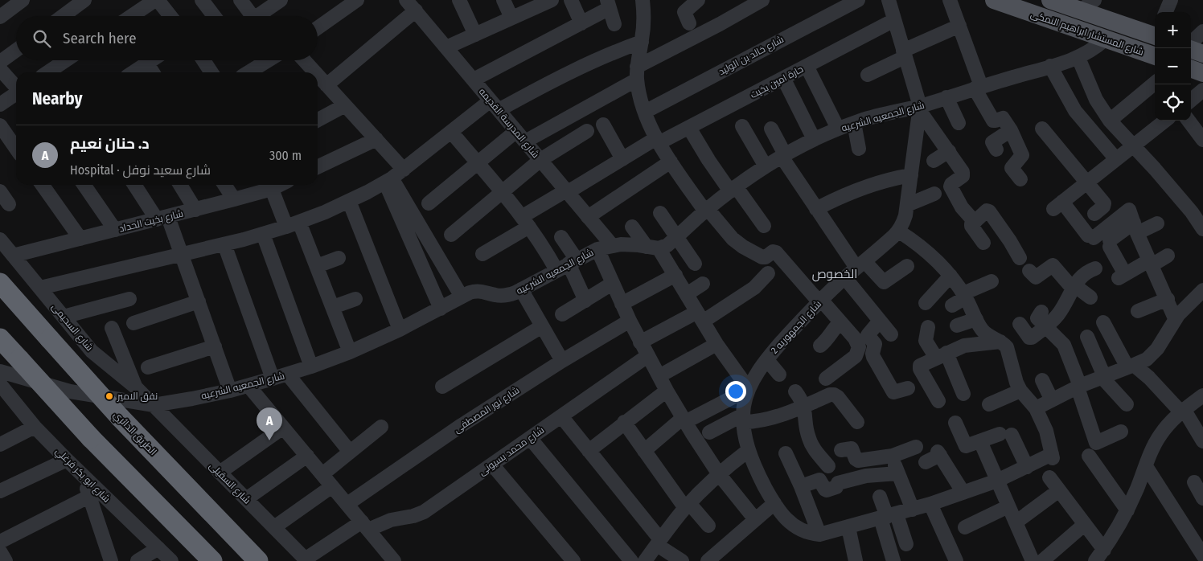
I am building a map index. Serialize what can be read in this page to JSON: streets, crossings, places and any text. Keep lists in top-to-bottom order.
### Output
{
  "streets": {
    "highway": ["الطريق الدائري"],
    "main road": ["شارع المستشار ابراهيم النمكى"],
    "street": [
      "شارع خالد بن الوليد",
      "حارة امين بخيت",
      "شارع الجمعيه الشرعيه",
      "شارع المدرسة القديمه",
      "شارع بخيت الحداد",
      "شارع السحيمى",
      "شارع الجمهوريه 2",
      "شارع نور المصطفى",
      "شارع محمد بسيونى",
      "شارع ابو بكر فرغلي",
      "شارع السقيلى"
    ]
  },
  "crossings": [
    ["شارع المستشار ابراهيم النمكى", "شارع الجمعيه الشرعيه"],
    ["حارة امين بخيت", "شارع المدرسة القديمه"],
    ["شارع الجمعيه الشرعيه", "شارع المدرسة القديمه"],
    ["شارع الجمعيه الشرعيه", "شارع السحيمى"],
    ["شارع الجمعيه الشرعيه", "شارع السقيلى"],
    ["شارع بخيت الحداد", "شارع السحيمى"],
    ["شارع السحيمى", "شارع السقيلى"],
    ["شارع محمد بسيونى", "شارع السقيلى"]
  ],
  "districts": ["الخصوص"],
  "places": ["نفق الامير"],
  "page": {
    "map_buttons": ["+", "−"],
    "search": "Search here",
    "heading": "Nearby",
    "list": [
      {
        "mark": "A",
        "name": "د. حنان نعيم",
        "note": "Hospital · شارع سعيد نوفل",
        "value": "300 m"
      }
    ],
    "pins": "A"
  }
}
